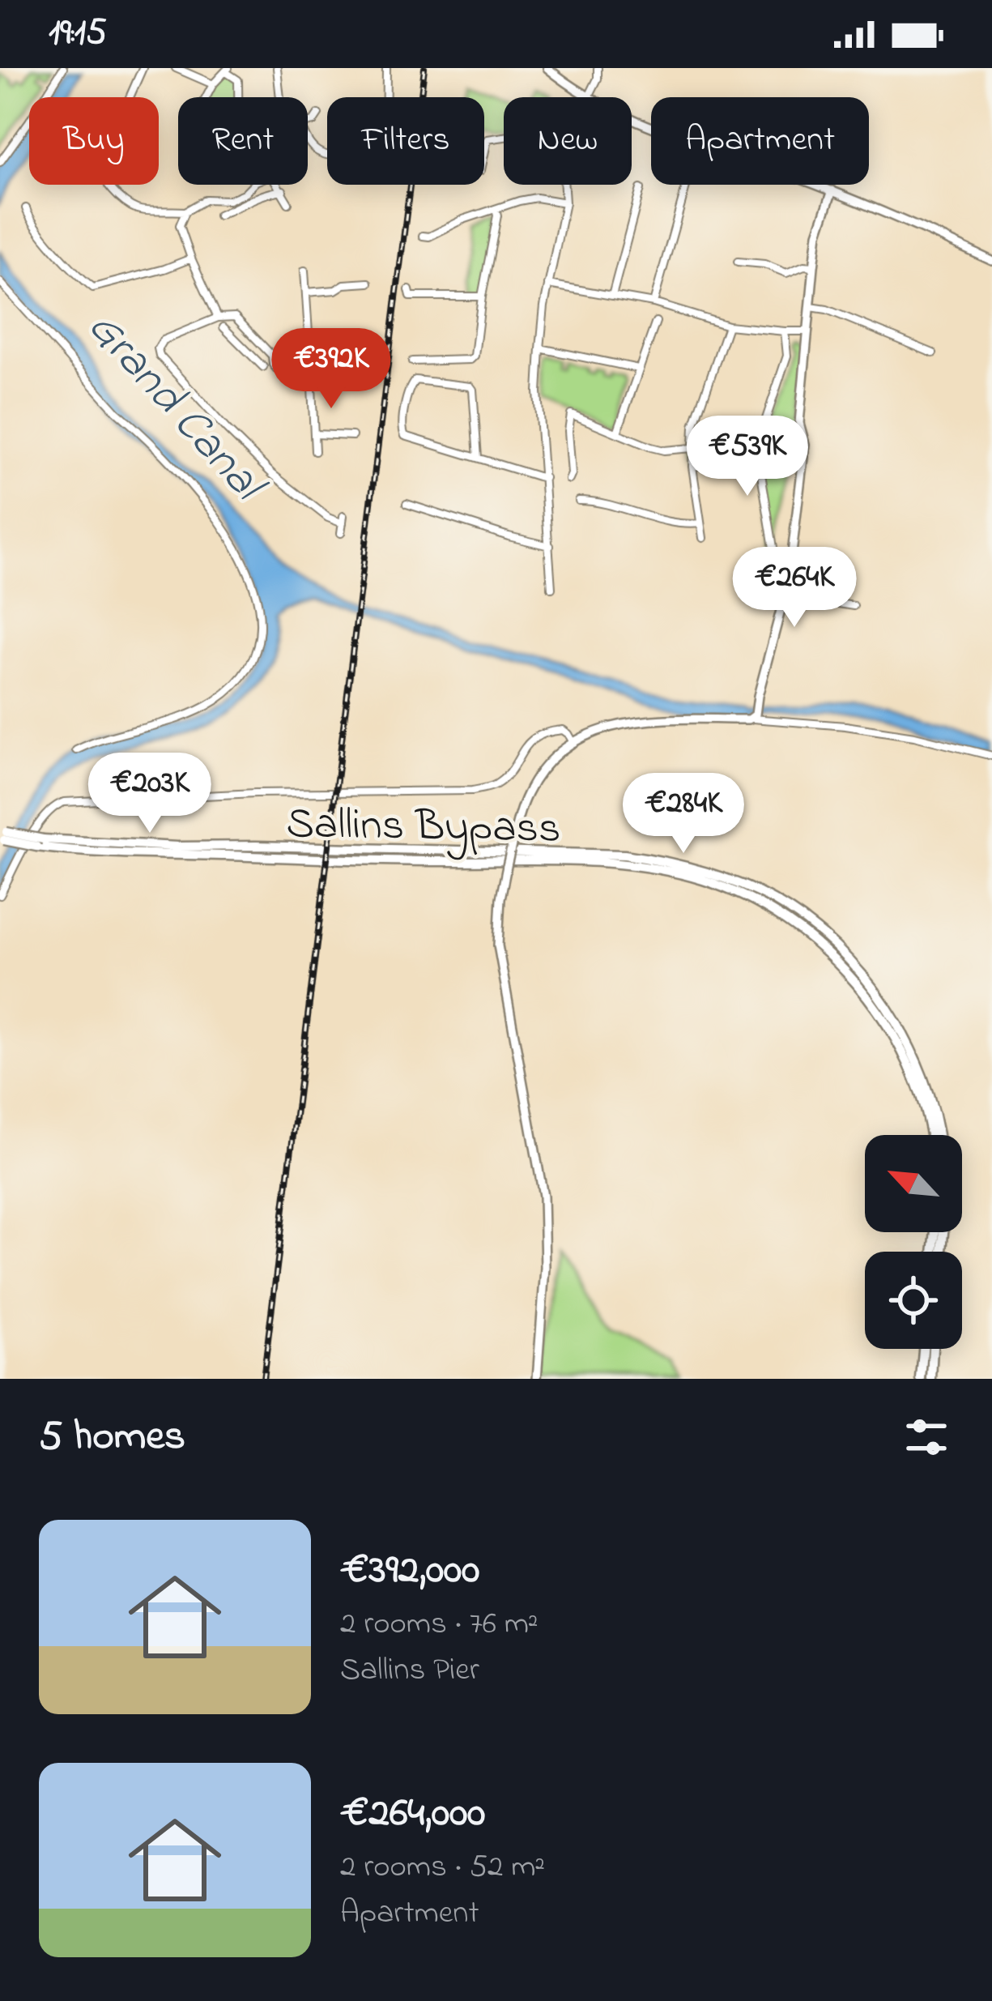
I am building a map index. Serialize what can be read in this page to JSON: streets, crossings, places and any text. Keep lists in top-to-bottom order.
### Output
{
  "streets": {
    "main road": ["Sallins Bypass"]
  },
  "water": ["Grand Canal"],
  "north": "top left",
  "page": {
    "status": "19:15",
    "chip": [
      "Buy",
      "Rent",
      "Filters",
      "New",
      "Apartment"
    ],
    "price": [
      "€392K",
      "€539K",
      "€264K",
      "€203K",
      "€284K"
    ],
    "heading": "5 homes",
    "list": [
      {
        "name": "€392,000",
        "note": "2 rooms · 76 m² · Sallins Pier"
      },
      {
        "name": "€264,000",
        "note": "2 rooms · 52 m² · Apartment"
      }
    ]
  }
}
